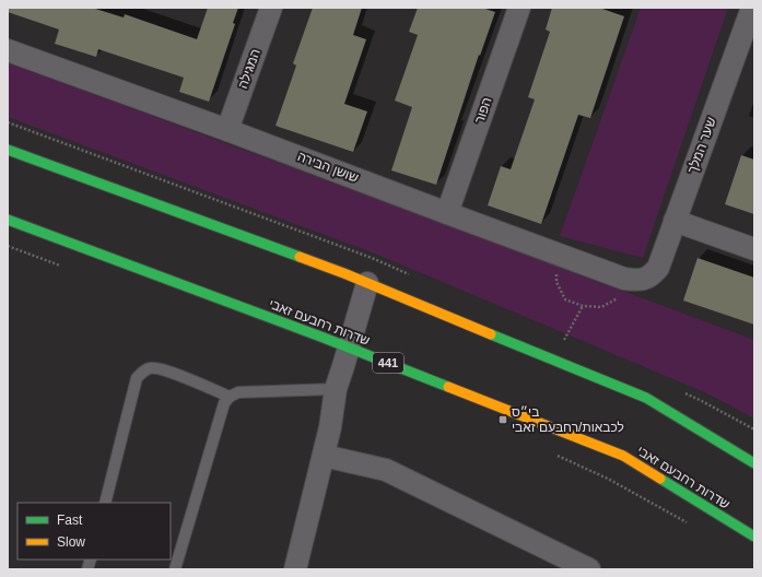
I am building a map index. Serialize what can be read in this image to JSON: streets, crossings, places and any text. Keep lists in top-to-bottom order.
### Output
{
  "streets": {
    "main road": ["שדרות רחבעם זאבי", "441"],
    "street": [
      "המגילה",
      "הפור",
      "שער המלך",
      "שושן הבירה"
    ]
  },
  "crossings": [
    ["המגילה", "שושן הבירה"],
    ["הפור", "שושן הבירה"],
    ["שער המלך", "שושן הבירה"]
  ],
  "places": {
    "transit": ["בי״ס לכבאות/רחבעם זאבי"]
  },
  "legend": ["Fast", "Slow"]
}
